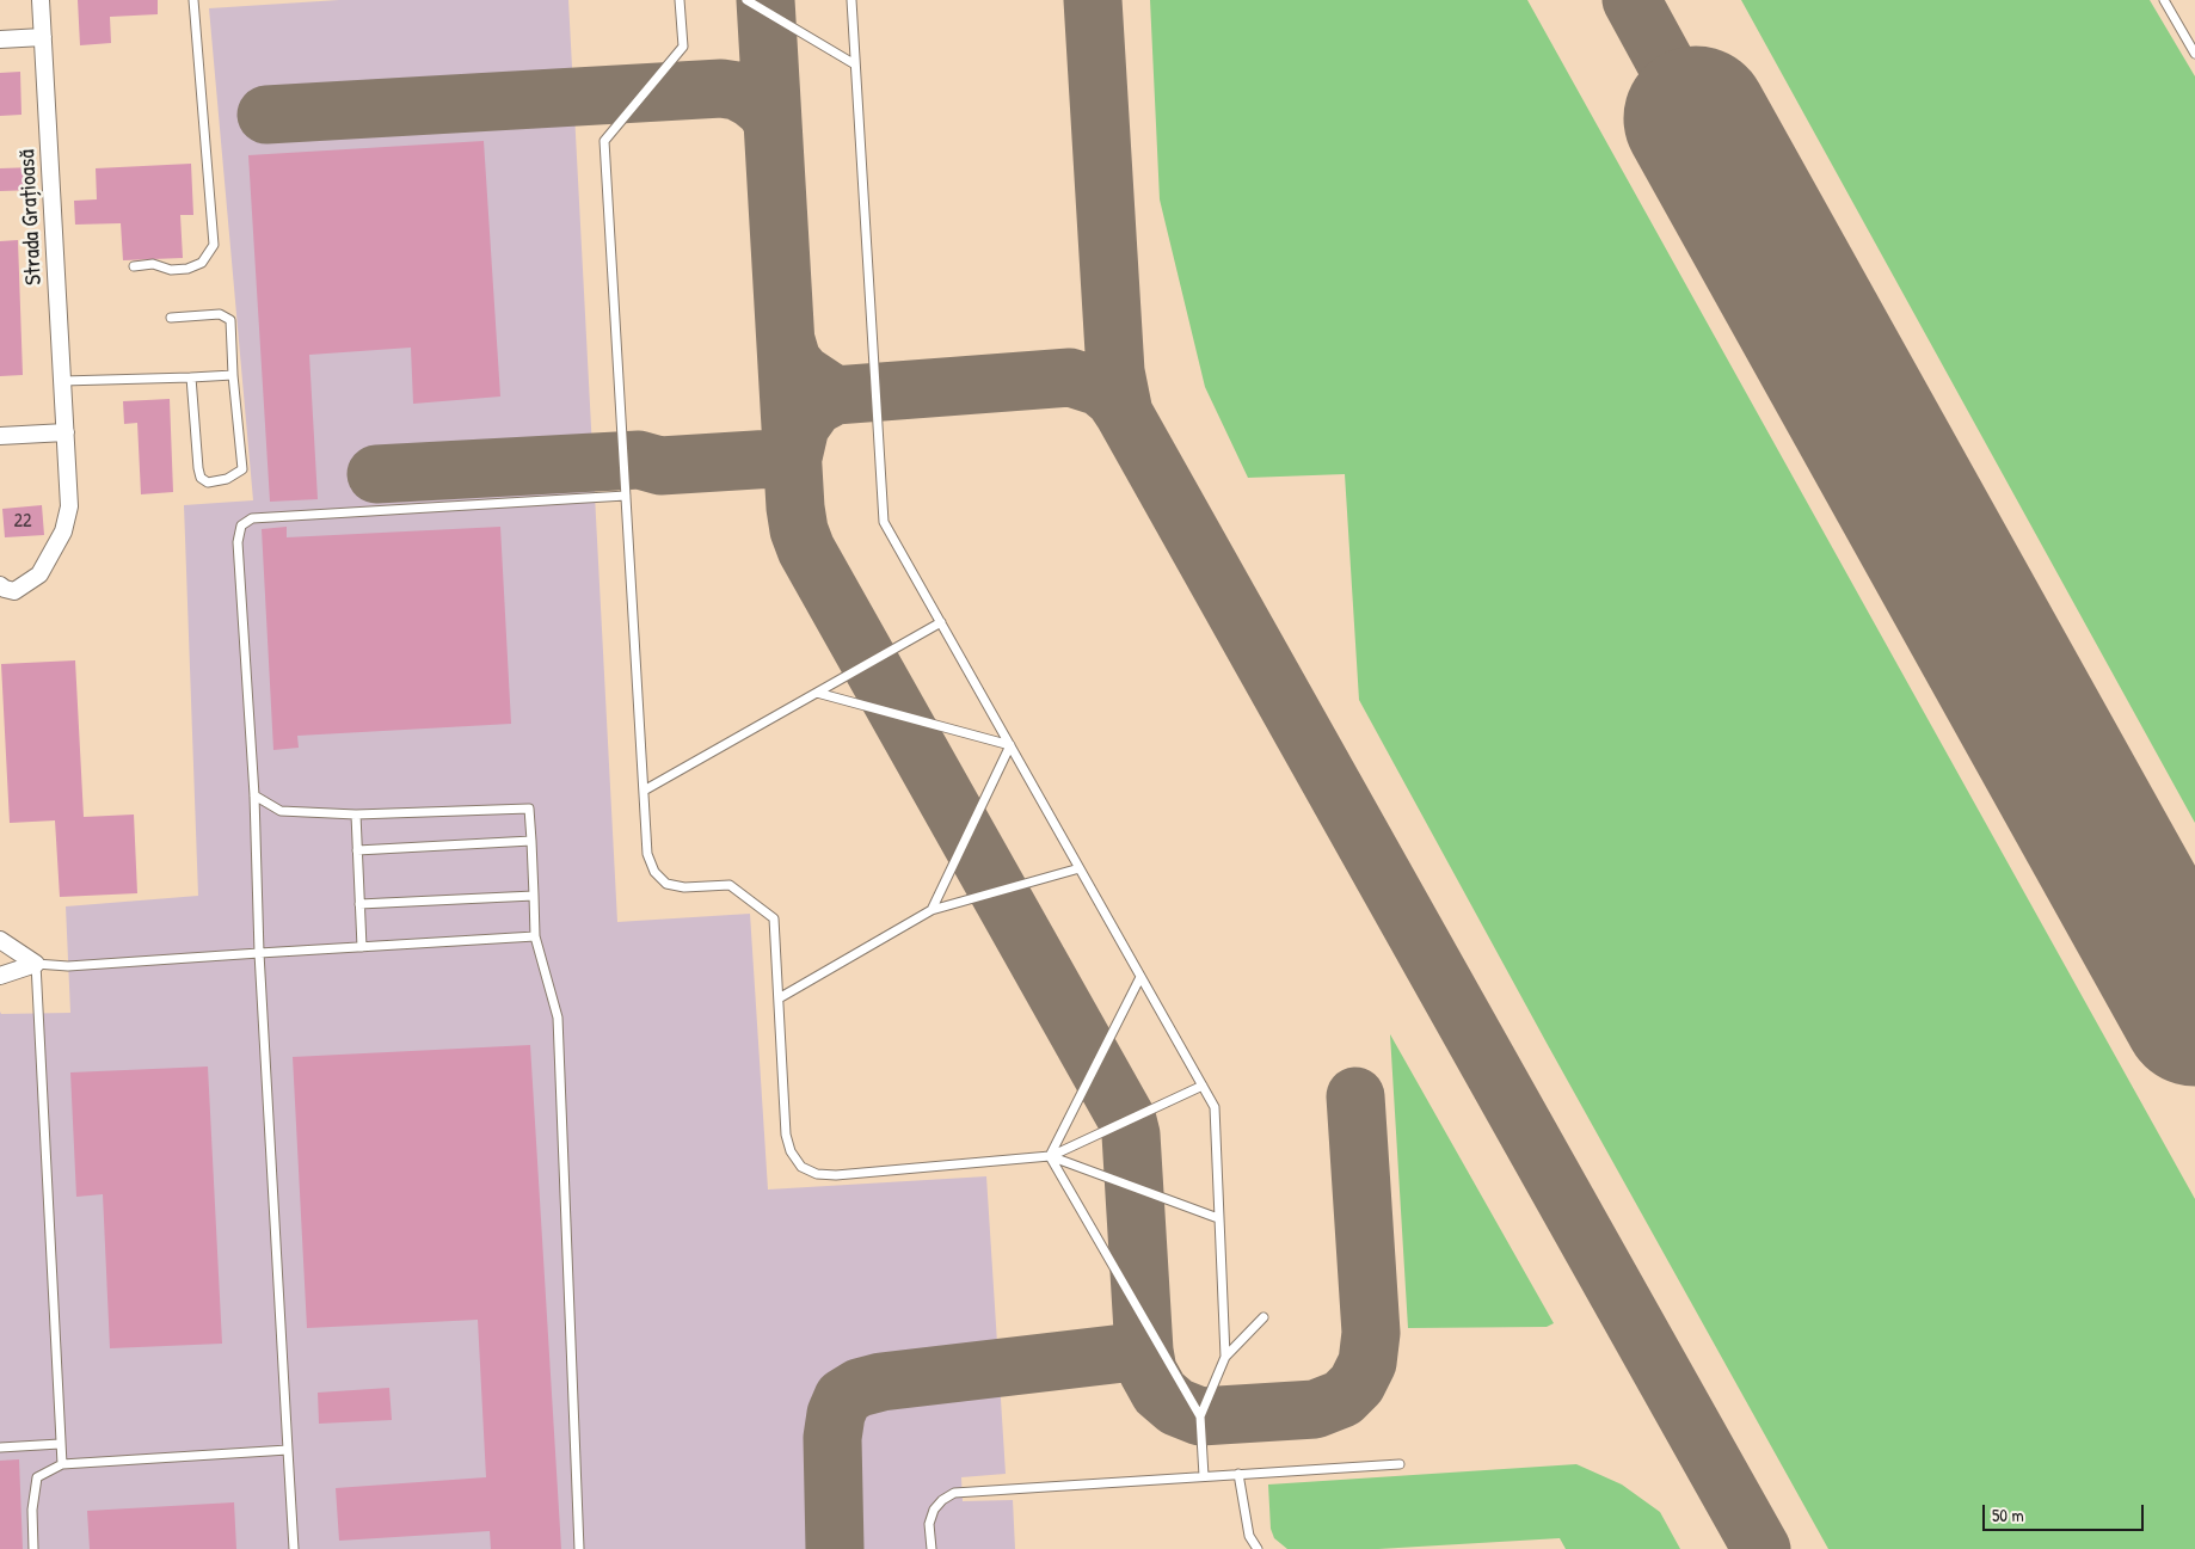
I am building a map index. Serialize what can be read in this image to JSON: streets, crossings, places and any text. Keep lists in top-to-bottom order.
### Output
{
  "streets": {
    "street": ["Strada Grațioasă"]
  },
  "house_numbers": ["22"],
  "scale_bar": "50 m"
}
